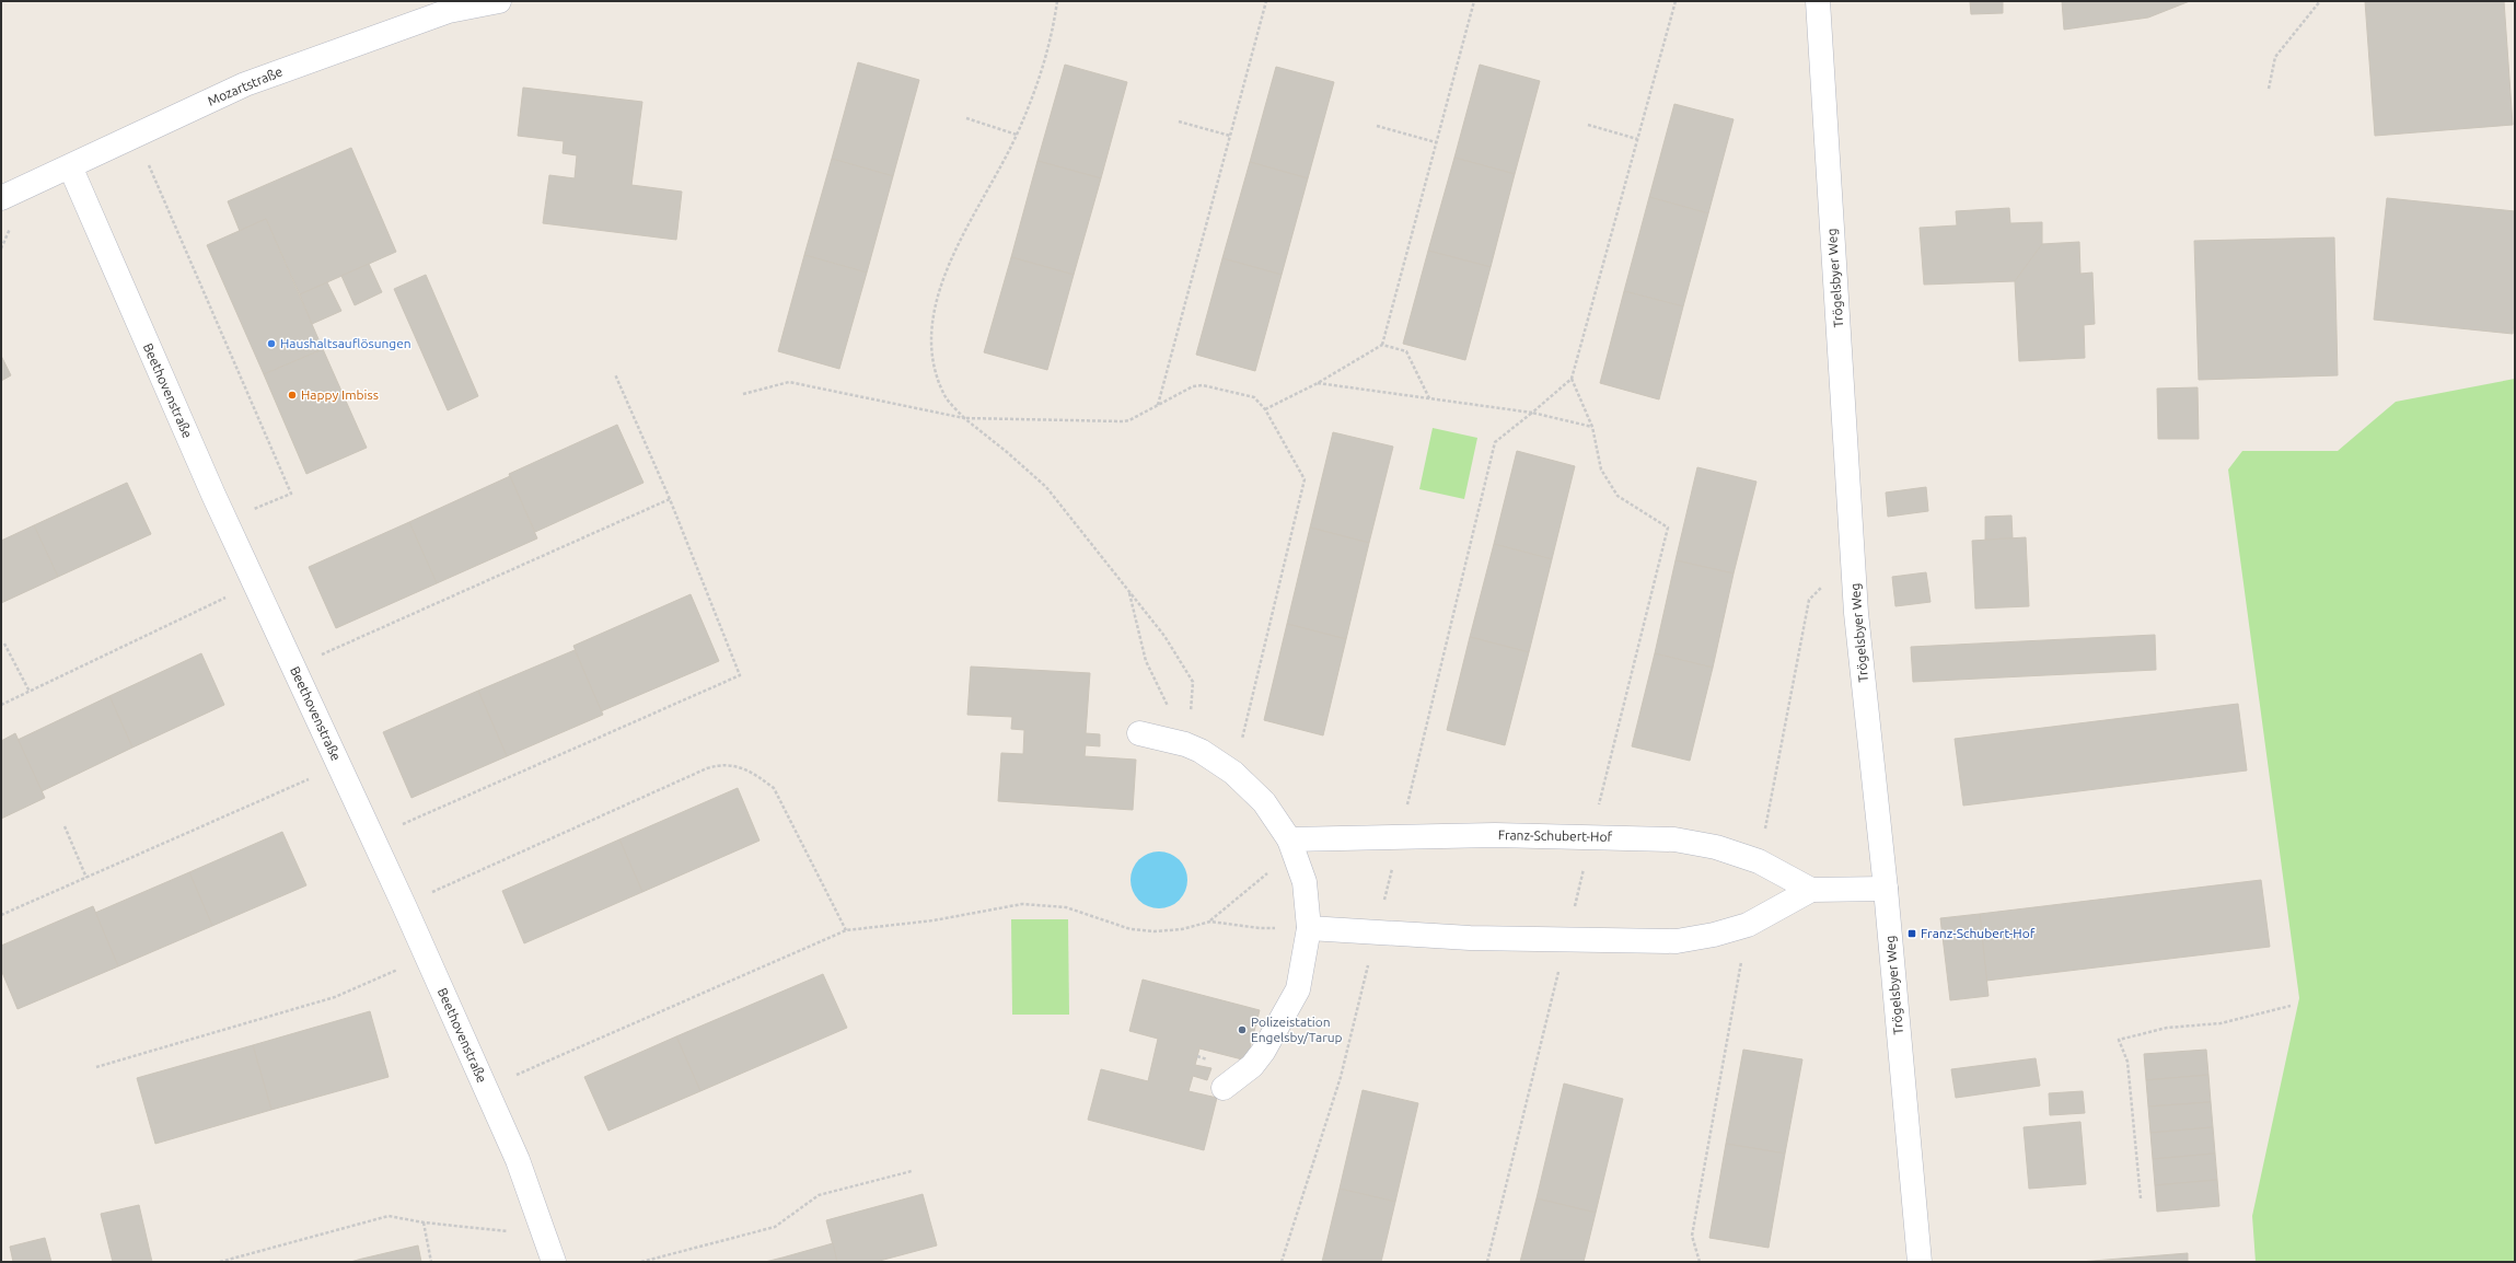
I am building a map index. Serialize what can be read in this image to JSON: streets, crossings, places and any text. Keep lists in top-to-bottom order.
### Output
{
  "streets": {
    "street": [
      "Mozartstraße",
      "Trögelsbyer Weg",
      "Beethovenstraße",
      "Franz-Schubert-Hof"
    ]
  },
  "crossings": [
    ["Mozartstraße", "Beethovenstraße"],
    ["Trögelsbyer Weg", "Franz-Schubert-Hof"]
  ],
  "places": {
    "other": ["Haushaltsauflösungen", "Happy Imbiss", "Polizeistation Engelsby/Tarup"],
    "transit": ["Franz-Schubert-Hof"]
  }
}
